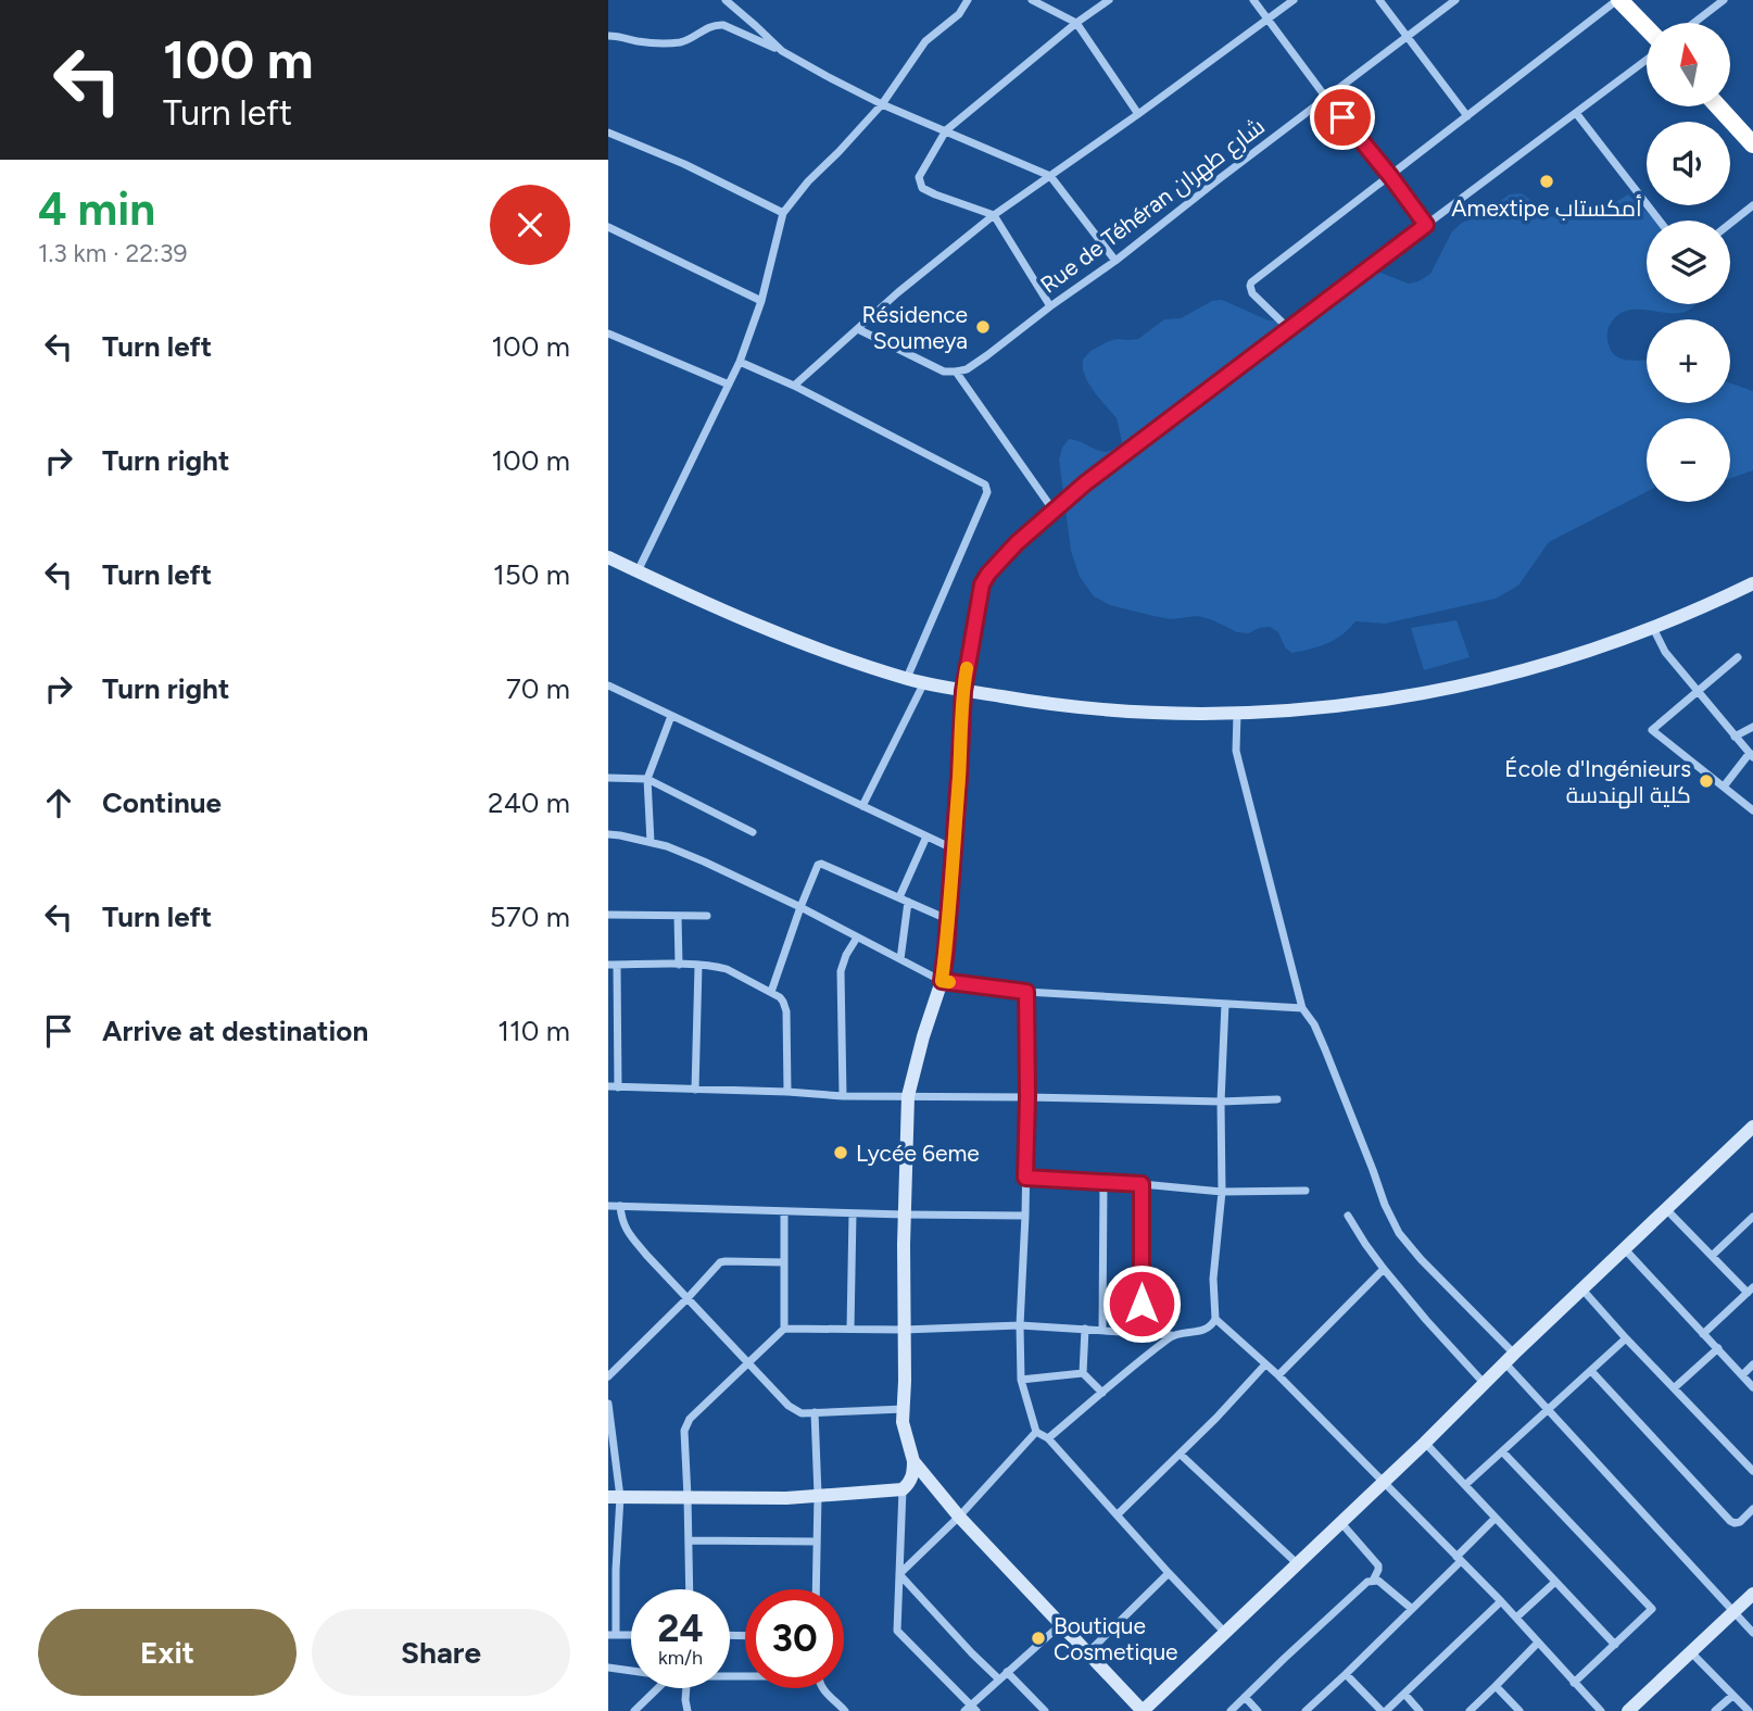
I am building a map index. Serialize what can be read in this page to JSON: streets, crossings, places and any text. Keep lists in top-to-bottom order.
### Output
{
  "streets": {
    "street": ["Rue de Téhéran شارع طهران"]
  },
  "places": [
    "Amextipe أمكستاب",
    "Résidence Soumeya",
    "École d'Ingénieurs كلية الهندسة",
    "Lycée 6eme",
    "Boutique Cosmetique"
  ],
  "north": "top",
  "page": {
    "turn": ["100 m", "Turn left"],
    "map_buttons": ["+", "−"],
    "heading": ["4 min", "1.3 km · 22:39"],
    "list": [
      {
        "name": "Turn left",
        "value": "100 m"
      },
      {
        "name": "Turn right",
        "value": "100 m"
      },
      {
        "name": "Turn left",
        "value": "150 m"
      },
      {
        "name": "Turn right",
        "value": "70 m"
      },
      {
        "name": "Continue",
        "value": "240 m"
      },
      {
        "name": "Turn left",
        "value": "570 m"
      },
      {
        "name": "Arrive at destination",
        "value": "110 m"
      }
    ],
    "speed": "24 km/h",
    "limit": "30",
    "buttons": ["Exit", "Share"]
  }
}
